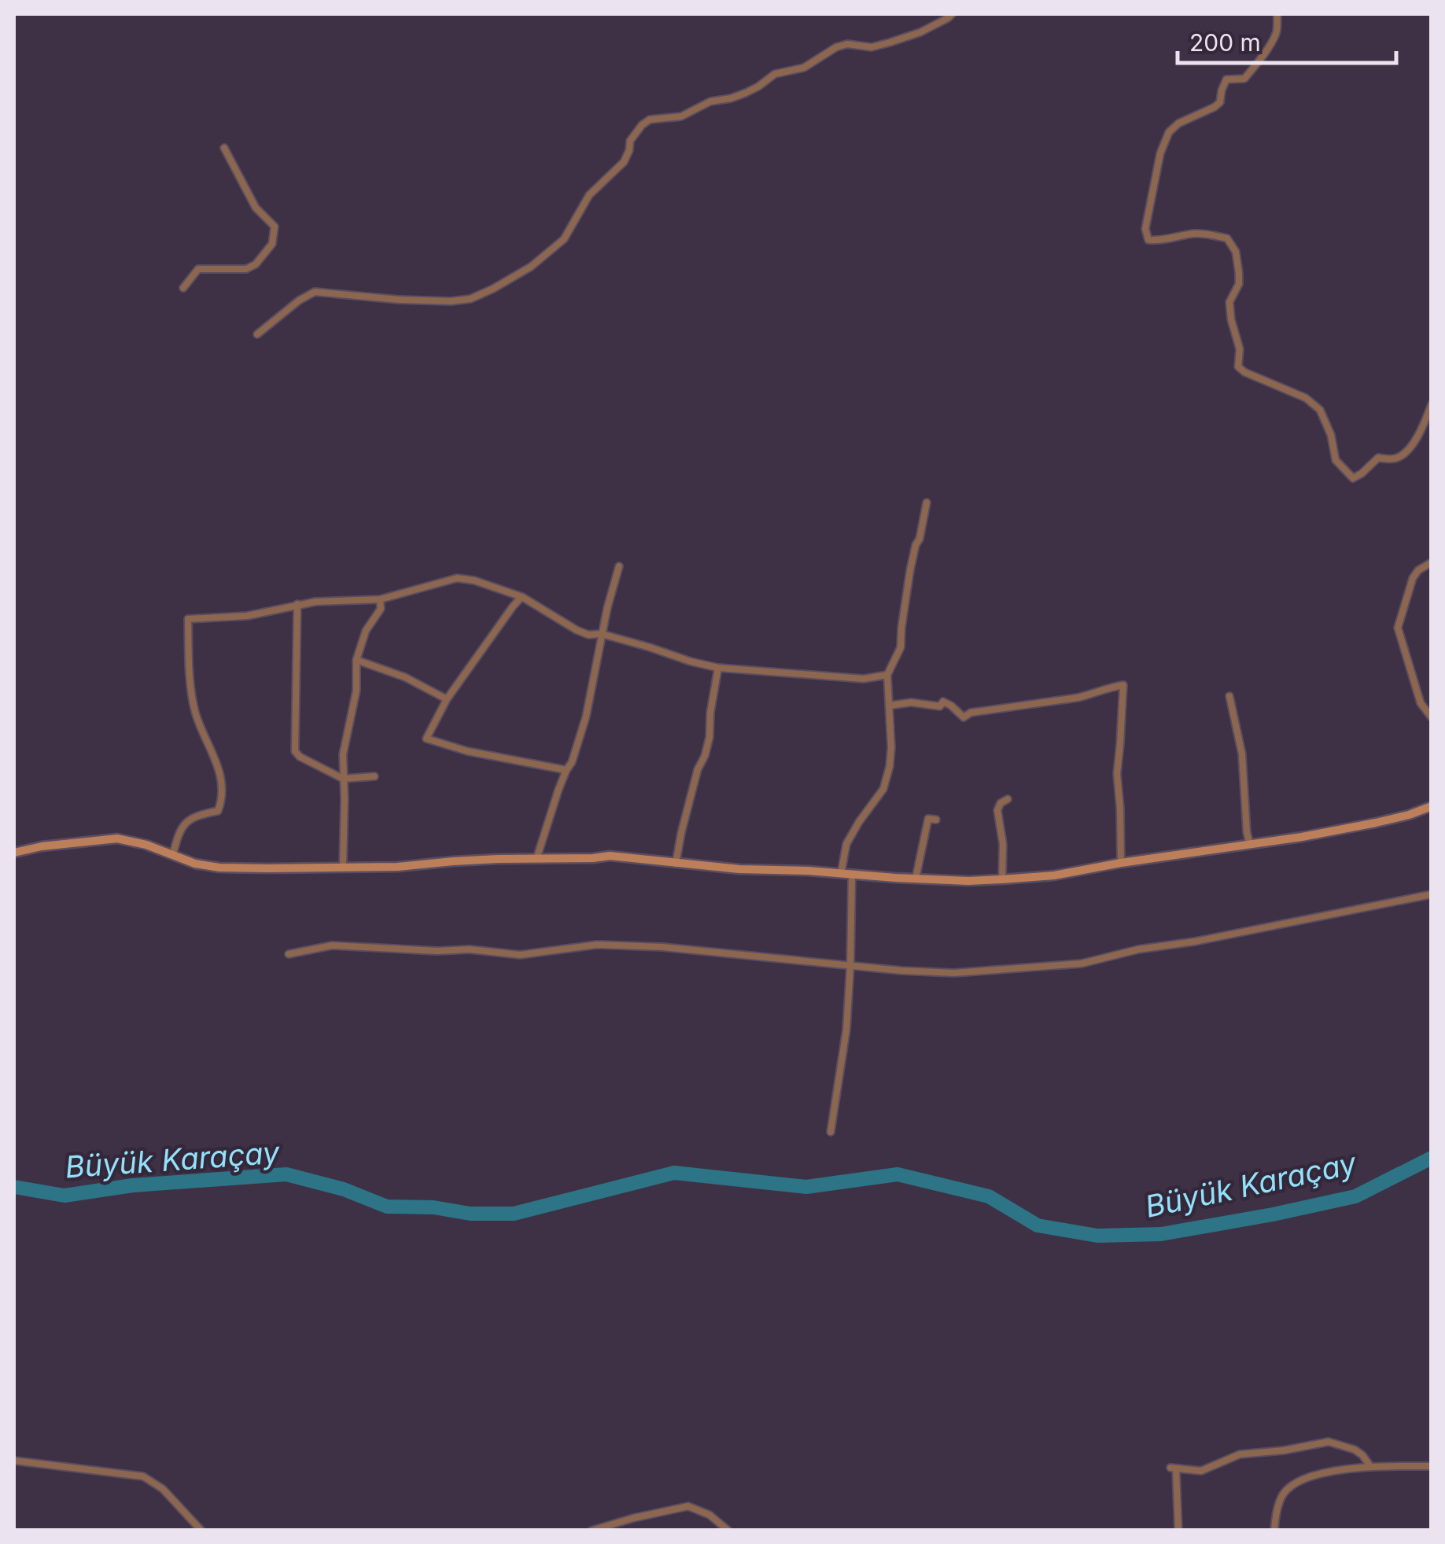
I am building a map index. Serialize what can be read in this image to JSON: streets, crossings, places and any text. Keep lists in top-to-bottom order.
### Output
{
  "water": ["Büyük Karaçay"],
  "scale_bar": "200 m"
}
